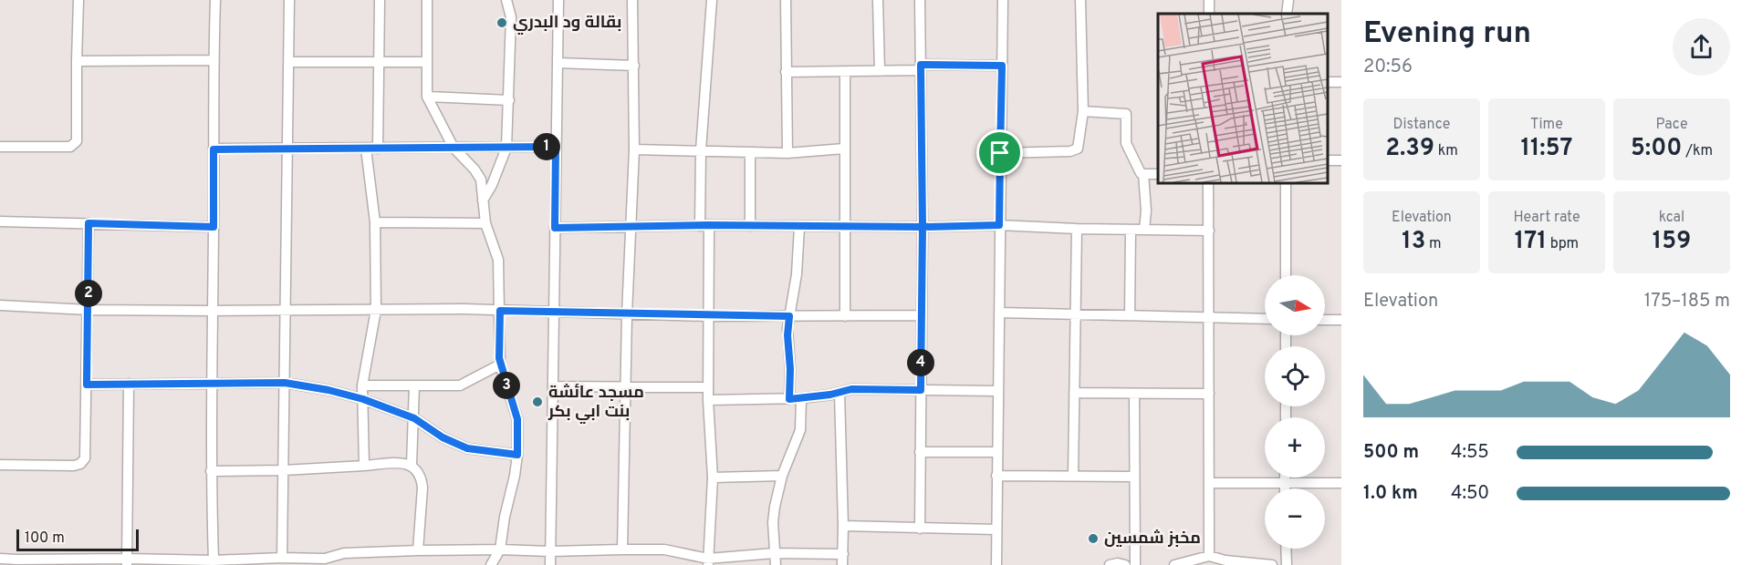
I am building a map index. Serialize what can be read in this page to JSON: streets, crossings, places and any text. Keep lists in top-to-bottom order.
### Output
{
  "places": ["بقالة ود البدري", "مسجد عائشة بنت ابي بكر", "مخبز شمسين"],
  "scale_bar": "100 m",
  "north": "right",
  "page": {
    "heading": ["Evening run", "20:56"],
    "stats": [
      ["Distance", "2.39 km"],
      ["Time", "11:57"],
      ["Pace", "5:00 /km"],
      ["Elevation", "13 m"],
      ["Heart rate", "171 bpm"],
      ["kcal", "159"]
    ],
    "pins": [
      "1",
      "2",
      "4",
      "3"
    ],
    "map_buttons": ["+", "−"],
    "chart": ["Elevation", "175–185 m"],
    "list": [
      {
        "name": "500 m",
        "note": "4:55"
      },
      {
        "name": "1.0 km",
        "note": "4:50"
      }
    ],
    "scale": "100 m"
  }
}
